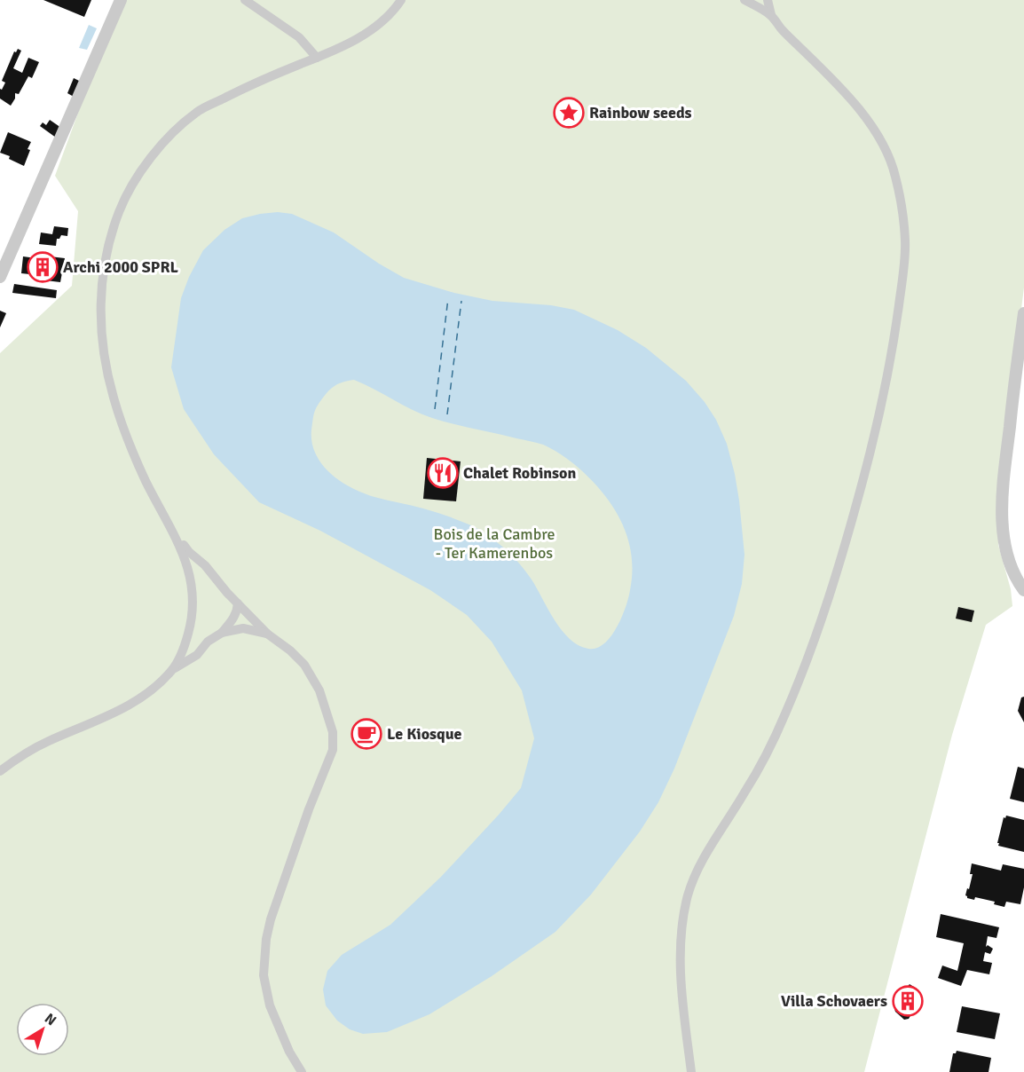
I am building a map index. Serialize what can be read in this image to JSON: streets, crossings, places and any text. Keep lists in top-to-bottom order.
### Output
{
  "parks": ["Bois de la Cambre - Ter Kamerenbos"],
  "places": {
    "place": ["Rainbow seeds"],
    "building": ["Archi 2000 SPRL", "Villa Schovaers"],
    "restaurant": ["Chalet Robinson"],
    "cafe": ["Le Kiosque"]
  },
  "north": "top right"
}
